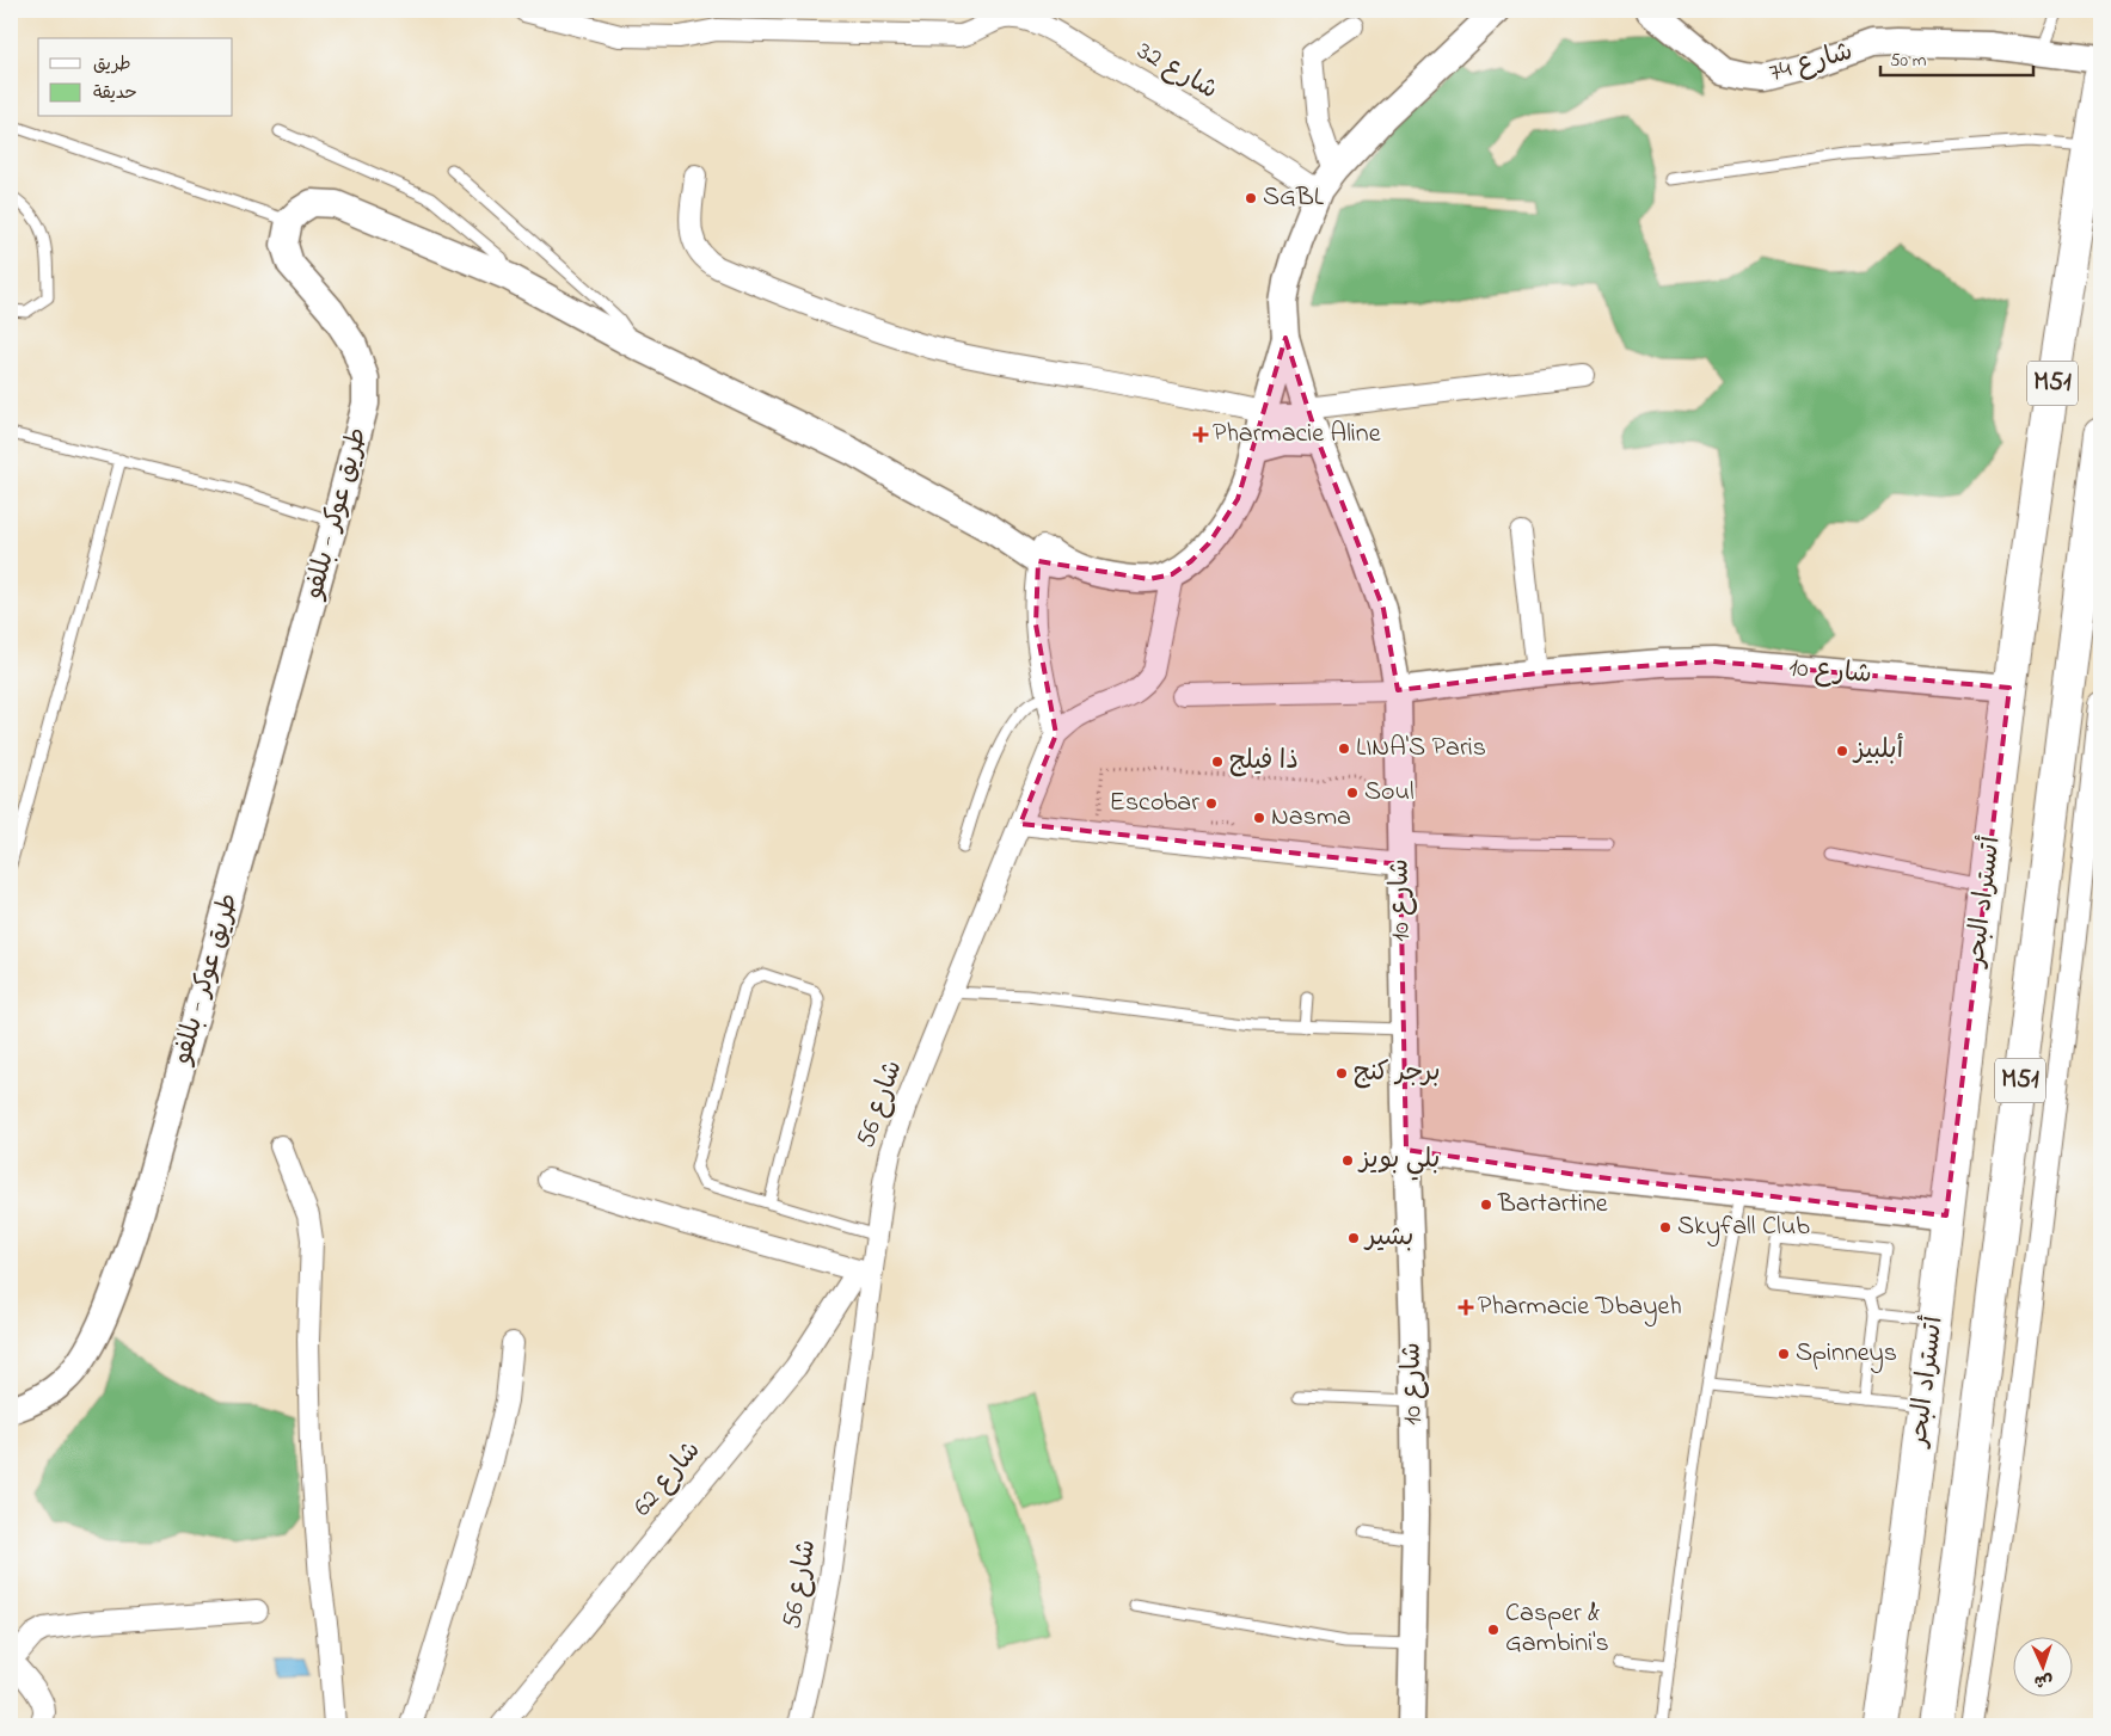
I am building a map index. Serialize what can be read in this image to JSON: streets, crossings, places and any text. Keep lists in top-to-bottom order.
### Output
{
  "streets": {
    "highway": ["M51", "أتستراد البحر"],
    "street": [
      "شارع 74",
      "شارع 32",
      "طريق عوكر - بللفو",
      "شارع 10",
      "شارع 56",
      "شارع 62"
    ]
  },
  "crossings": [
    ["شارع 10", "أتستراد البحر"],
    ["شارع 56", "شارع 62"]
  ],
  "places": {
    "other": [
      "SGBL",
      "LINA'S Paris",
      "أبلبيز",
      "ذا فيلج",
      "Soul",
      "Escobar",
      "Nasma",
      "برجر كنج",
      "بلي بويز",
      "Bartartine",
      "Skyfall Club",
      "بشير",
      "Spinneys",
      "Casper & Gambini's"
    ],
    "health": ["Pharmacie Aline", "Pharmacie Dbayeh"]
  },
  "legend": ["طريق", "حديقة"],
  "scale_bar": "50 m",
  "north": "bottom"
}
